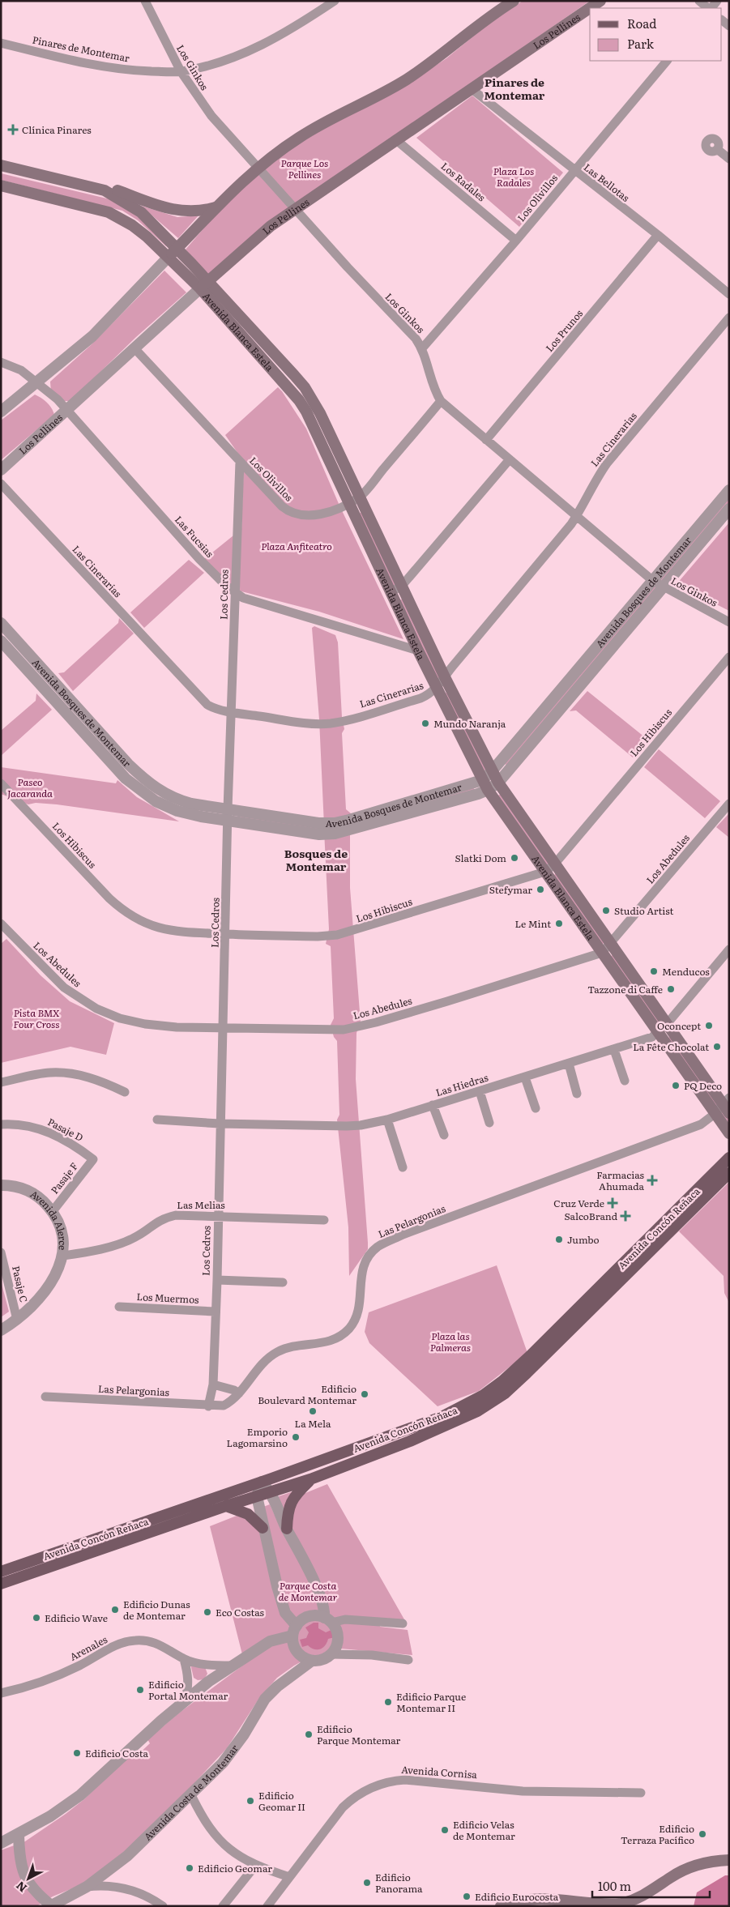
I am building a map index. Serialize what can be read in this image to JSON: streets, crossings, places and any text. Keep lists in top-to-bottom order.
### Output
{
  "streets": {
    "main road": ["Los Pellines", "Avenida Blanca Estela", "Avenida Concón Reñaca"],
    "street": [
      "Pinares de Montemar",
      "Los Ginkos",
      "Los Radales",
      "Las Bellotas",
      "Los Olivillos",
      "Los Prunos",
      "Las Cinerarias",
      "Las Fucsias",
      "Avenida Bosques de Montemar",
      "Los Cedros",
      "Los Hibiscus",
      "Los Abedules",
      "Las Hiedras",
      "Pasaje D",
      "Pasaje F",
      "Las Melias",
      "Las Pelargonias",
      "Avenida Alerce",
      "Pasaje C",
      "Los Muermos",
      "Arenales",
      "Avenida Cornisa",
      "Avenida Costa de Montemar"
    ]
  },
  "crossings": [
    ["Los Pellines", "Los Ginkos"],
    ["Los Pellines", "Los Radales"],
    ["Los Pellines", "Las Bellotas"],
    ["Los Pellines", "Los Olivillos"],
    ["Los Pellines", "Avenida Blanca Estela"],
    ["Los Pellines", "Las Fucsias"],
    ["Pinares de Montemar", "Los Ginkos"],
    ["Los Ginkos", "Los Olivillos"],
    ["Los Ginkos", "Los Prunos"],
    ["Los Ginkos", "Las Cinerarias"],
    ["Los Ginkos", "Avenida Bosques de Montemar"],
    ["Los Radales", "Los Olivillos"],
    ["Las Bellotas", "Los Olivillos"],
    ["Las Bellotas", "Los Prunos"],
    ["Los Olivillos", "Avenida Blanca Estela"],
    ["Los Olivillos", "Los Cedros"],
    ["Avenida Blanca Estela", "Las Cinerarias"],
    ["Avenida Blanca Estela", "Las Fucsias"],
    ["Avenida Blanca Estela", "Avenida Bosques de Montemar"],
    ["Avenida Blanca Estela", "Los Hibiscus"],
    ["Avenida Blanca Estela", "Los Abedules"],
    ["Avenida Blanca Estela", "Las Hiedras"],
    ["Avenida Blanca Estela", "Las Pelargonias"],
    ["Las Cinerarias", "Los Cedros"],
    ["Las Fucsias", "Los Cedros"],
    ["Avenida Bosques de Montemar", "Los Cedros"],
    ["Los Cedros", "Los Hibiscus"],
    ["Los Cedros", "Los Abedules"],
    ["Los Cedros", "Las Hiedras"],
    ["Los Cedros", "Las Melias"],
    ["Los Cedros", "Las Pelargonias"],
    ["Los Cedros", "Los Muermos"],
    ["Pasaje D", "Pasaje F"],
    ["Pasaje F", "Avenida Alerce"],
    ["Las Melias", "Avenida Alerce"],
    ["Avenida Alerce", "Pasaje C"]
  ],
  "districts": ["Pinares de Montemar", "Bosques de Montemar"],
  "parks": [
    "Parque Los Pellines",
    "Plaza Los Radales",
    "Plaza Anfiteatro",
    "Paseo Jacaranda",
    "Pista BMX Four Cross",
    "Plaza las Palmeras",
    "Parque Costa de Montemar"
  ],
  "places": {
    "health": [
      "Clínica Pinares",
      "Farmacias Ahumada",
      "Cruz Verde",
      "SalcoBrand"
    ],
    "other": [
      "Mundo Naranja",
      "Slatki Dom",
      "Stefymar",
      "Studio Artist",
      "Le Mint",
      "Menducos",
      "Tazzone di Caffe",
      "Oconcept",
      "La Fête Chocolat",
      "PQ Deco",
      "Jumbo",
      "Edificio Boulevard Montemar",
      "La Mela",
      "Emporio Lagomarsino",
      "Edificio Dunas de Montemar",
      "Eco Costas",
      "Edificio Wave",
      "Edificio Portal Montemar",
      "Edificio Parque Montemar II",
      "Edificio Parque Montemar",
      "Edificio Costa",
      "Edificio Geomar II",
      "Edificio Velas de Montemar",
      "Edificio Terraza Pacífico",
      "Edificio Geomar",
      "Edificio Panorama",
      "Edificio Eurocosta"
    ]
  },
  "legend": ["Road", "Park"],
  "scale_bar": "100 m",
  "north": "bottom left"
}
